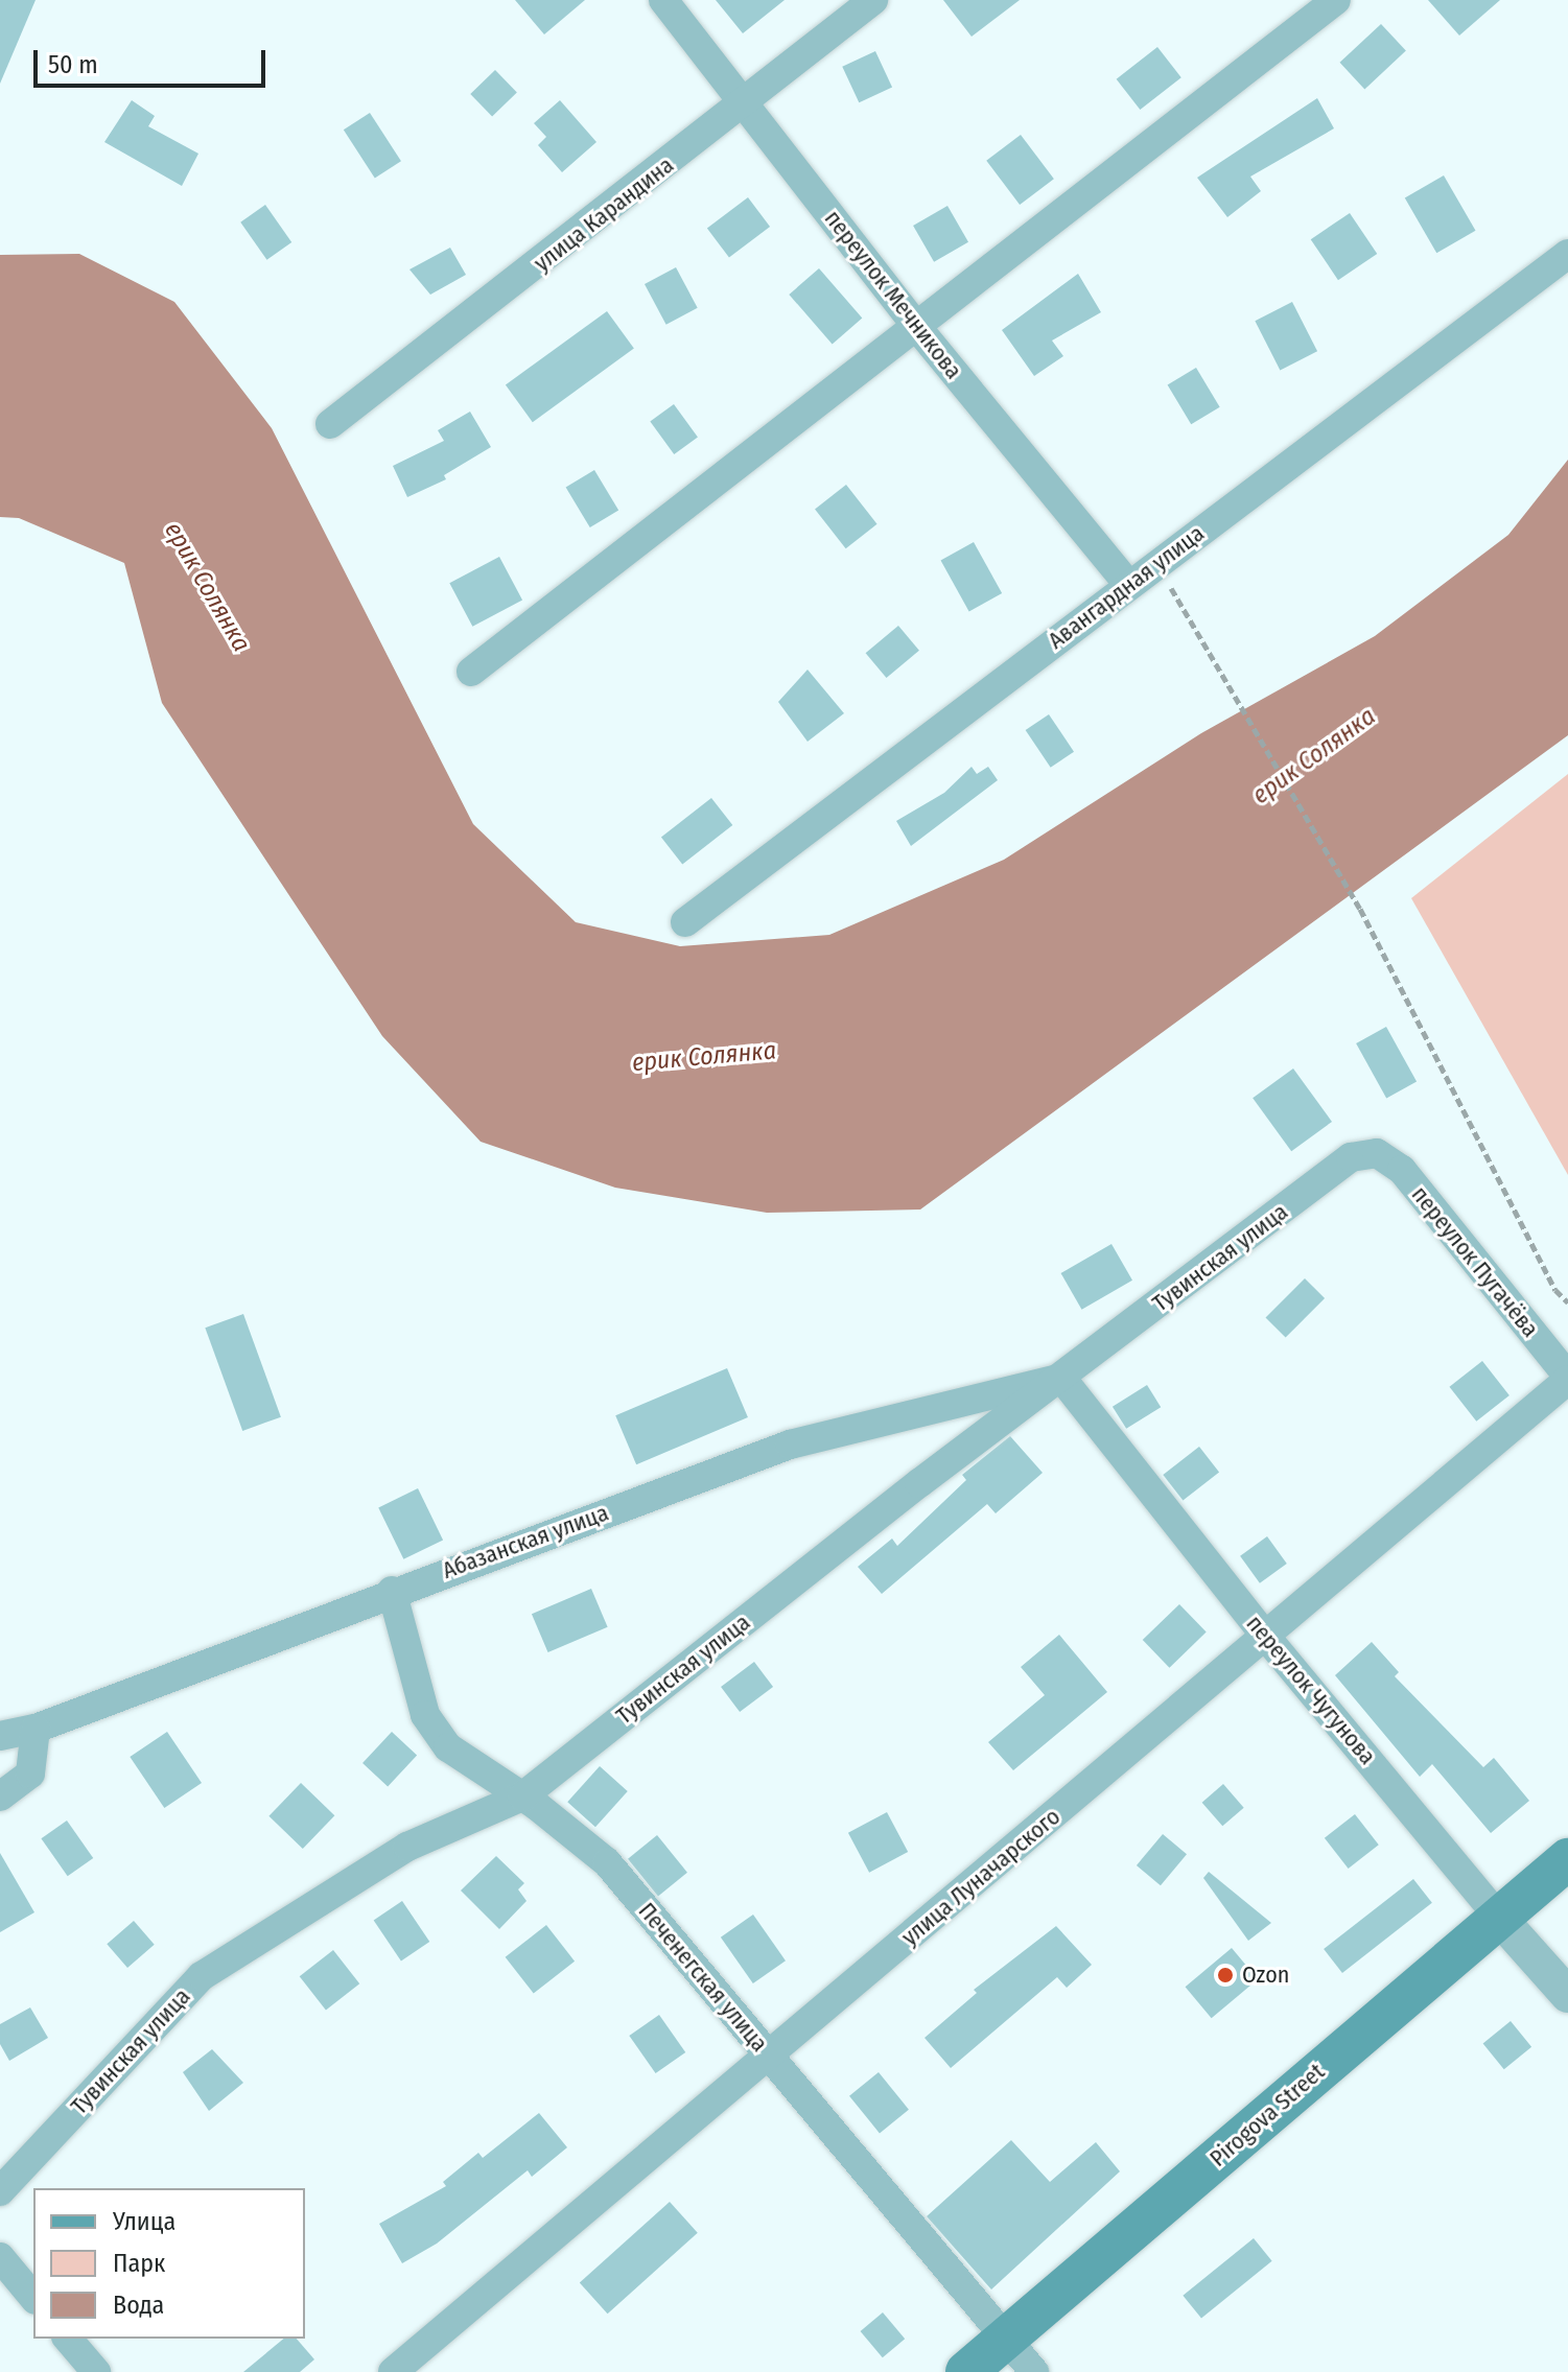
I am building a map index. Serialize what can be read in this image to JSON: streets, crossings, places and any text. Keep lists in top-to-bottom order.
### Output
{
  "streets": {
    "main road": ["Pirogova Street"],
    "street": [
      "улица Карандина",
      "переулок Мечникова",
      "Авангардная улица",
      "Тувинская улица",
      "переулок Пугачёва",
      "Абазанская улица",
      "переулок Чугунова",
      "улица Луначарского",
      "Печенегская улица"
    ]
  },
  "crossings": [
    ["улица Карандина", "переулок Мечникова"],
    ["переулок Мечникова", "Авангардная улица"],
    ["Тувинская улица", "переулок Пугачёва"],
    ["Тувинская улица", "Абазанская улица"],
    ["Тувинская улица", "переулок Чугунова"],
    ["Тувинская улица", "Печенегская улица"],
    ["переулок Пугачёва", "улица Луначарского"],
    ["Абазанская улица", "переулок Чугунова"],
    ["Абазанская улица", "Печенегская улица"],
    ["переулок Чугунова", "улица Луначарского"],
    ["переулок Чугунова", "Pirogova Street"],
    ["улица Луначарского", "Печенегская улица"],
    ["Печенегская улица", "Pirogova Street"]
  ],
  "water": ["ерик Солянка"],
  "places": ["Ozon"],
  "legend": ["Улица", "Парк", "Вода"],
  "scale_bar": "50 m"
}
